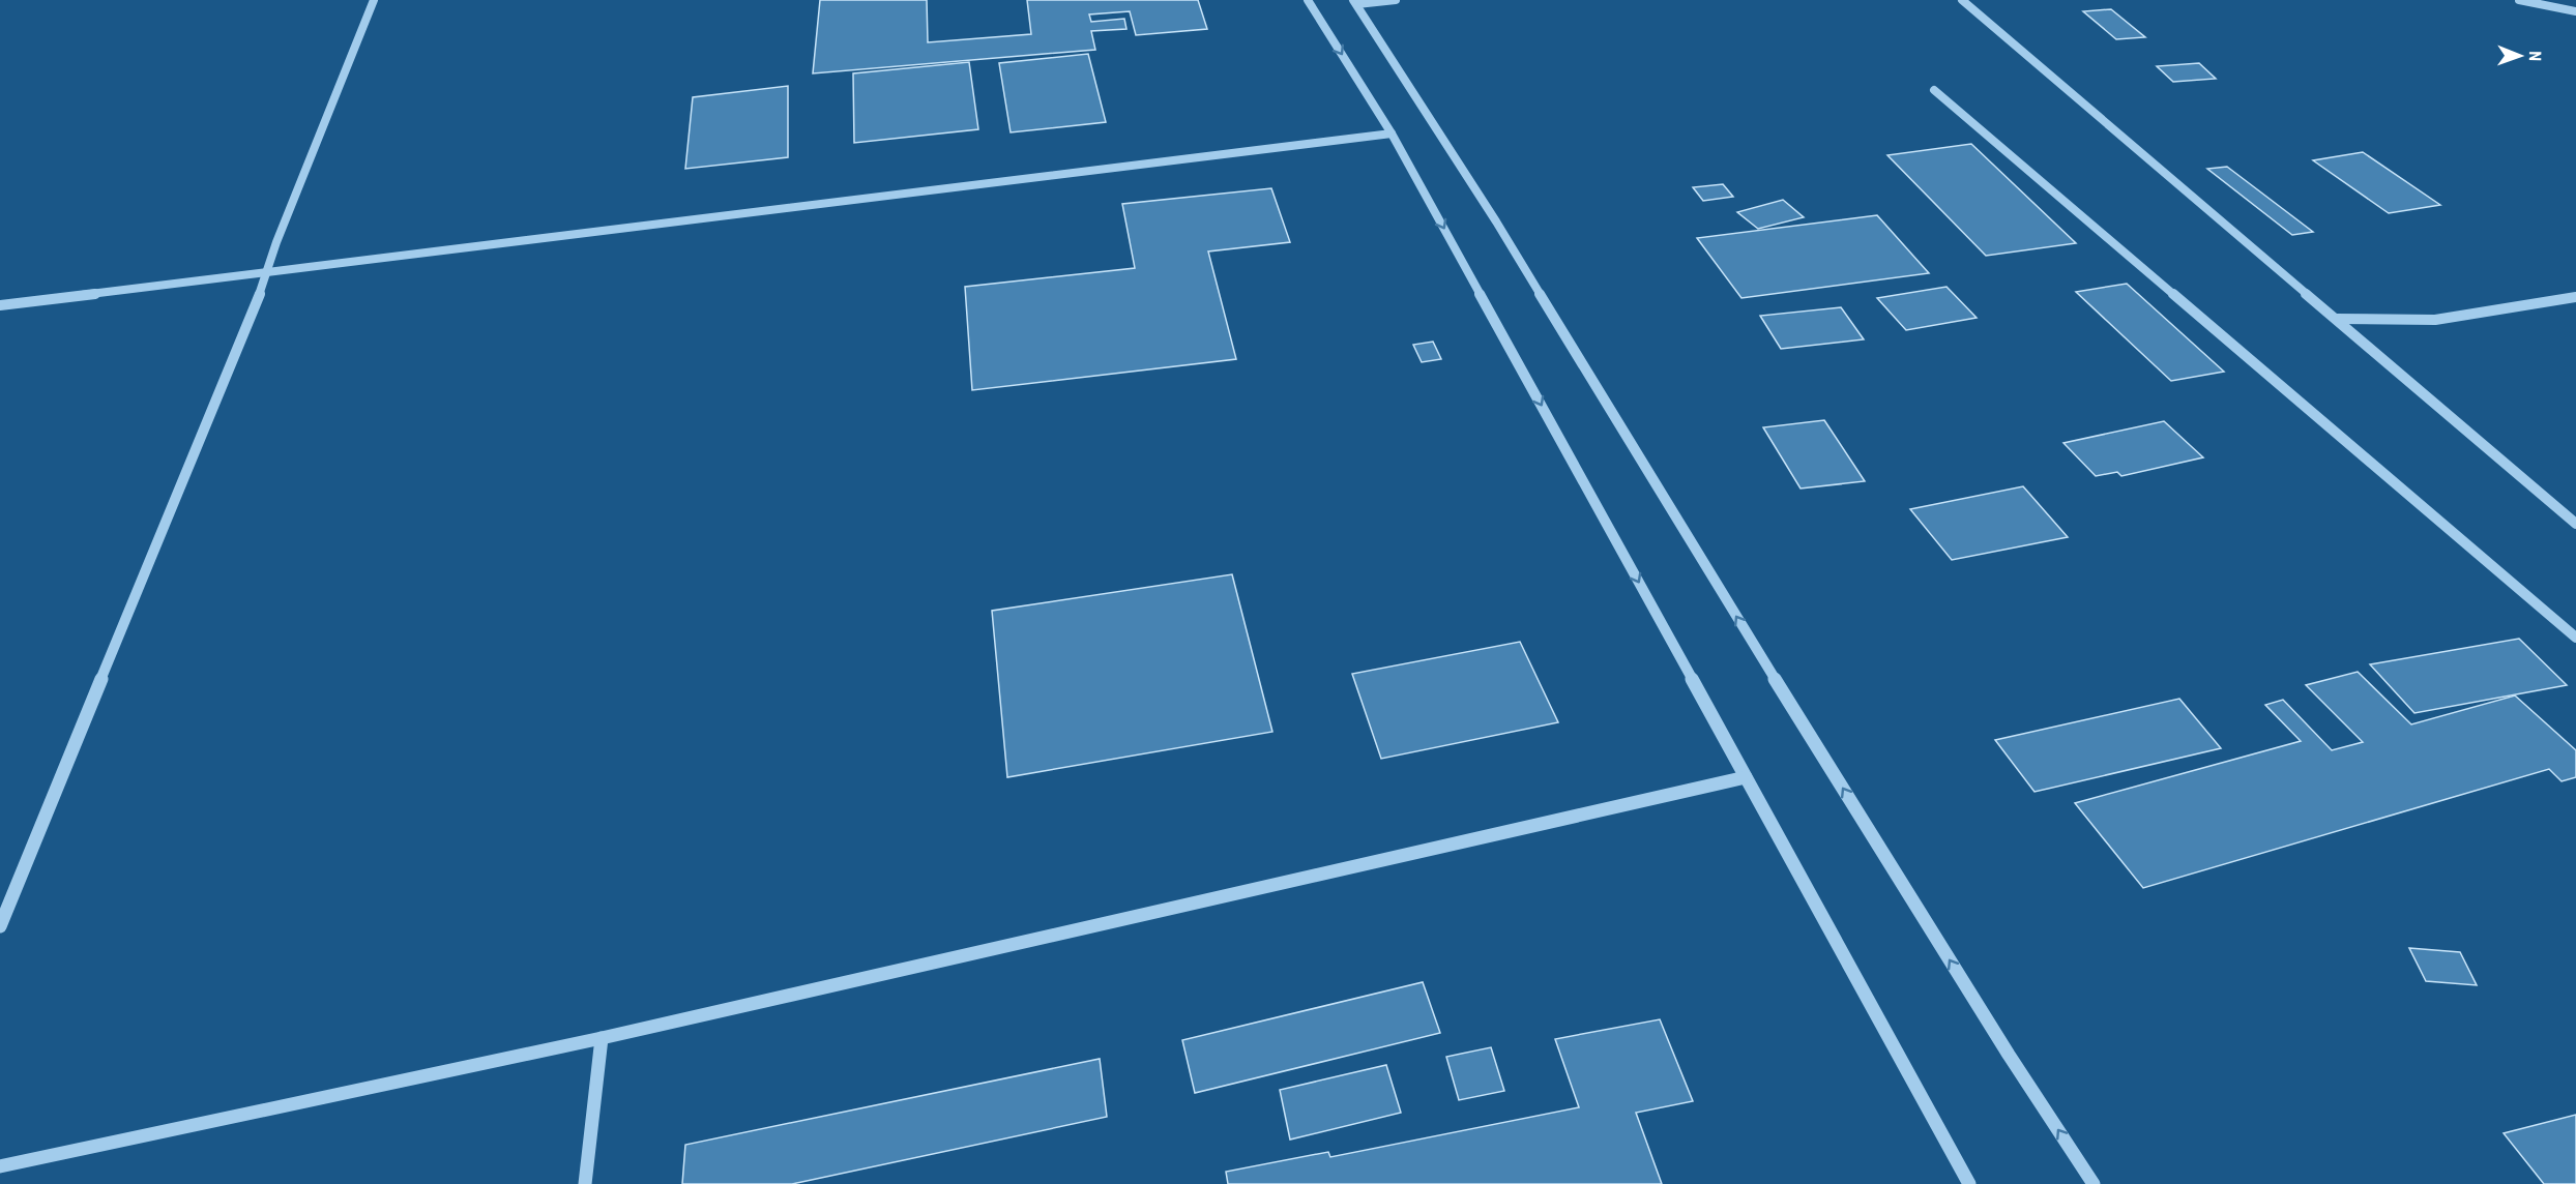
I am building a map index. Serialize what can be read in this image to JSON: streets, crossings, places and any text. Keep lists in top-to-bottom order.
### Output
{
  "north": "right"
}
